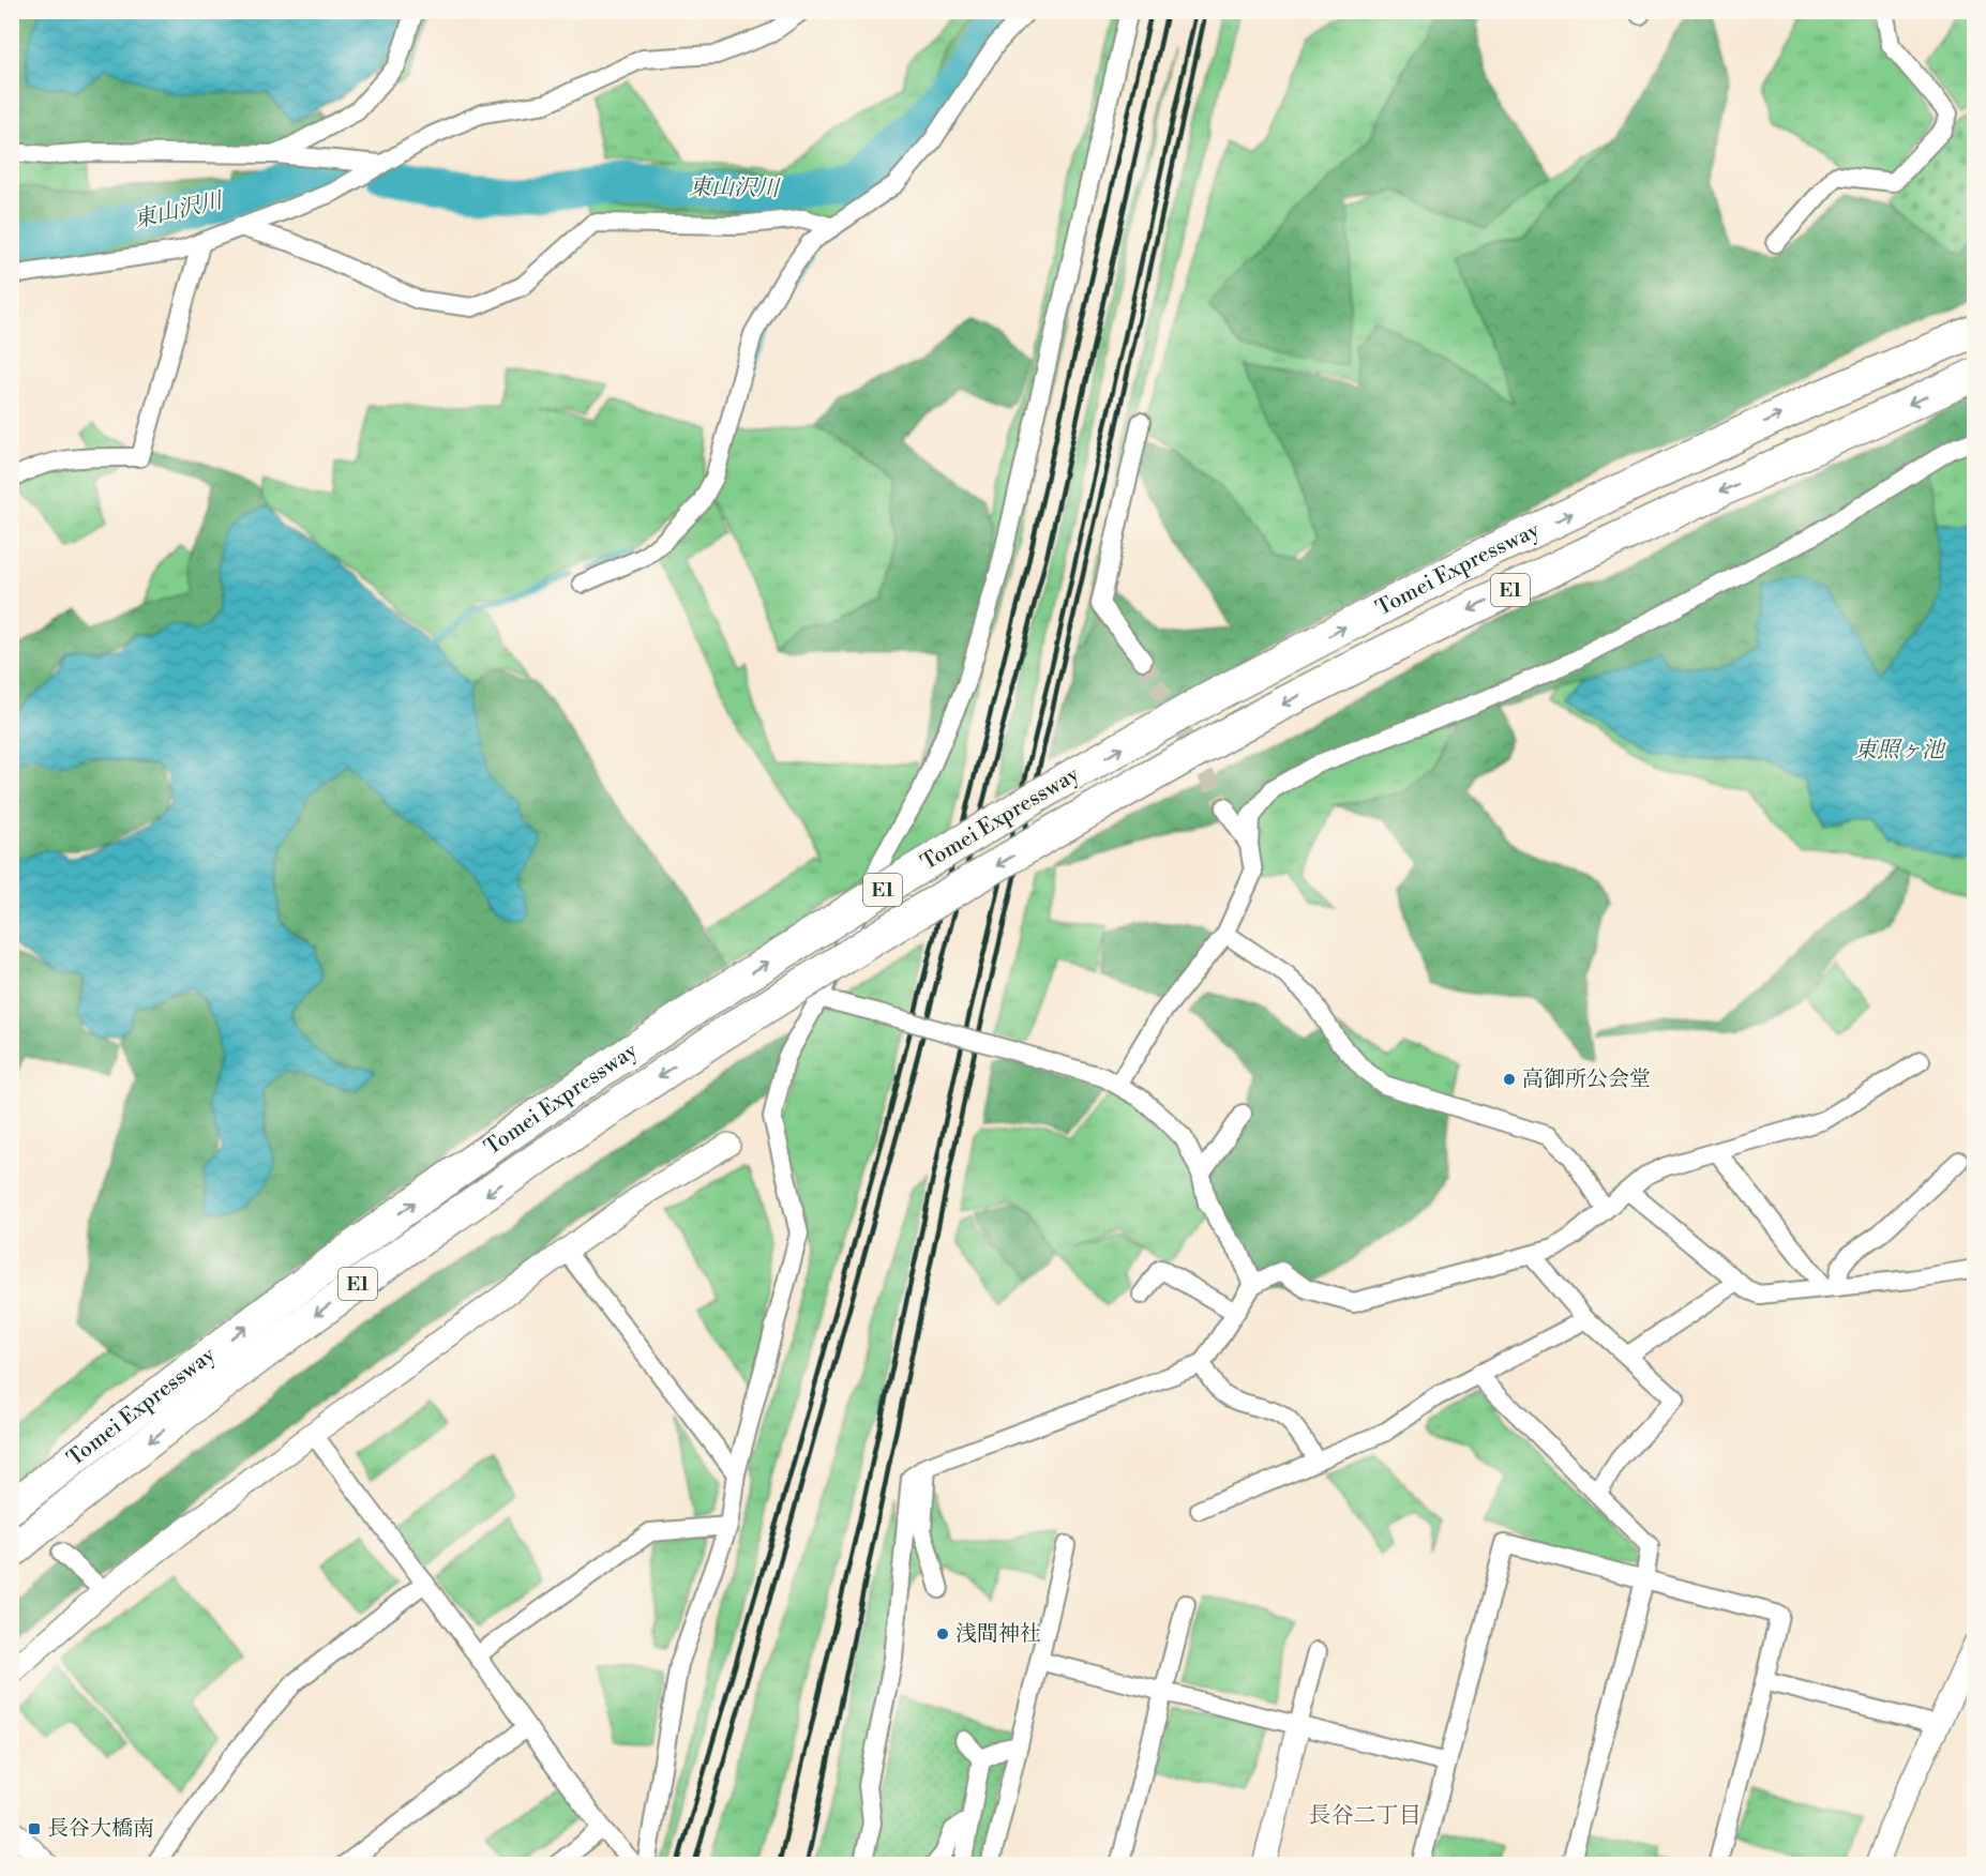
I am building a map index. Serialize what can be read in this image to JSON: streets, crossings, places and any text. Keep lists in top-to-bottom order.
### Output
{
  "streets": {
    "highway": ["Tomei Expressway", "E1"]
  },
  "districts": ["長谷二丁目"],
  "water": ["東山沢川", "東照ヶ池"],
  "places": {
    "other": ["高御所公会堂", "浅間神社"],
    "transit": ["長谷大橋南"]
  }
}
